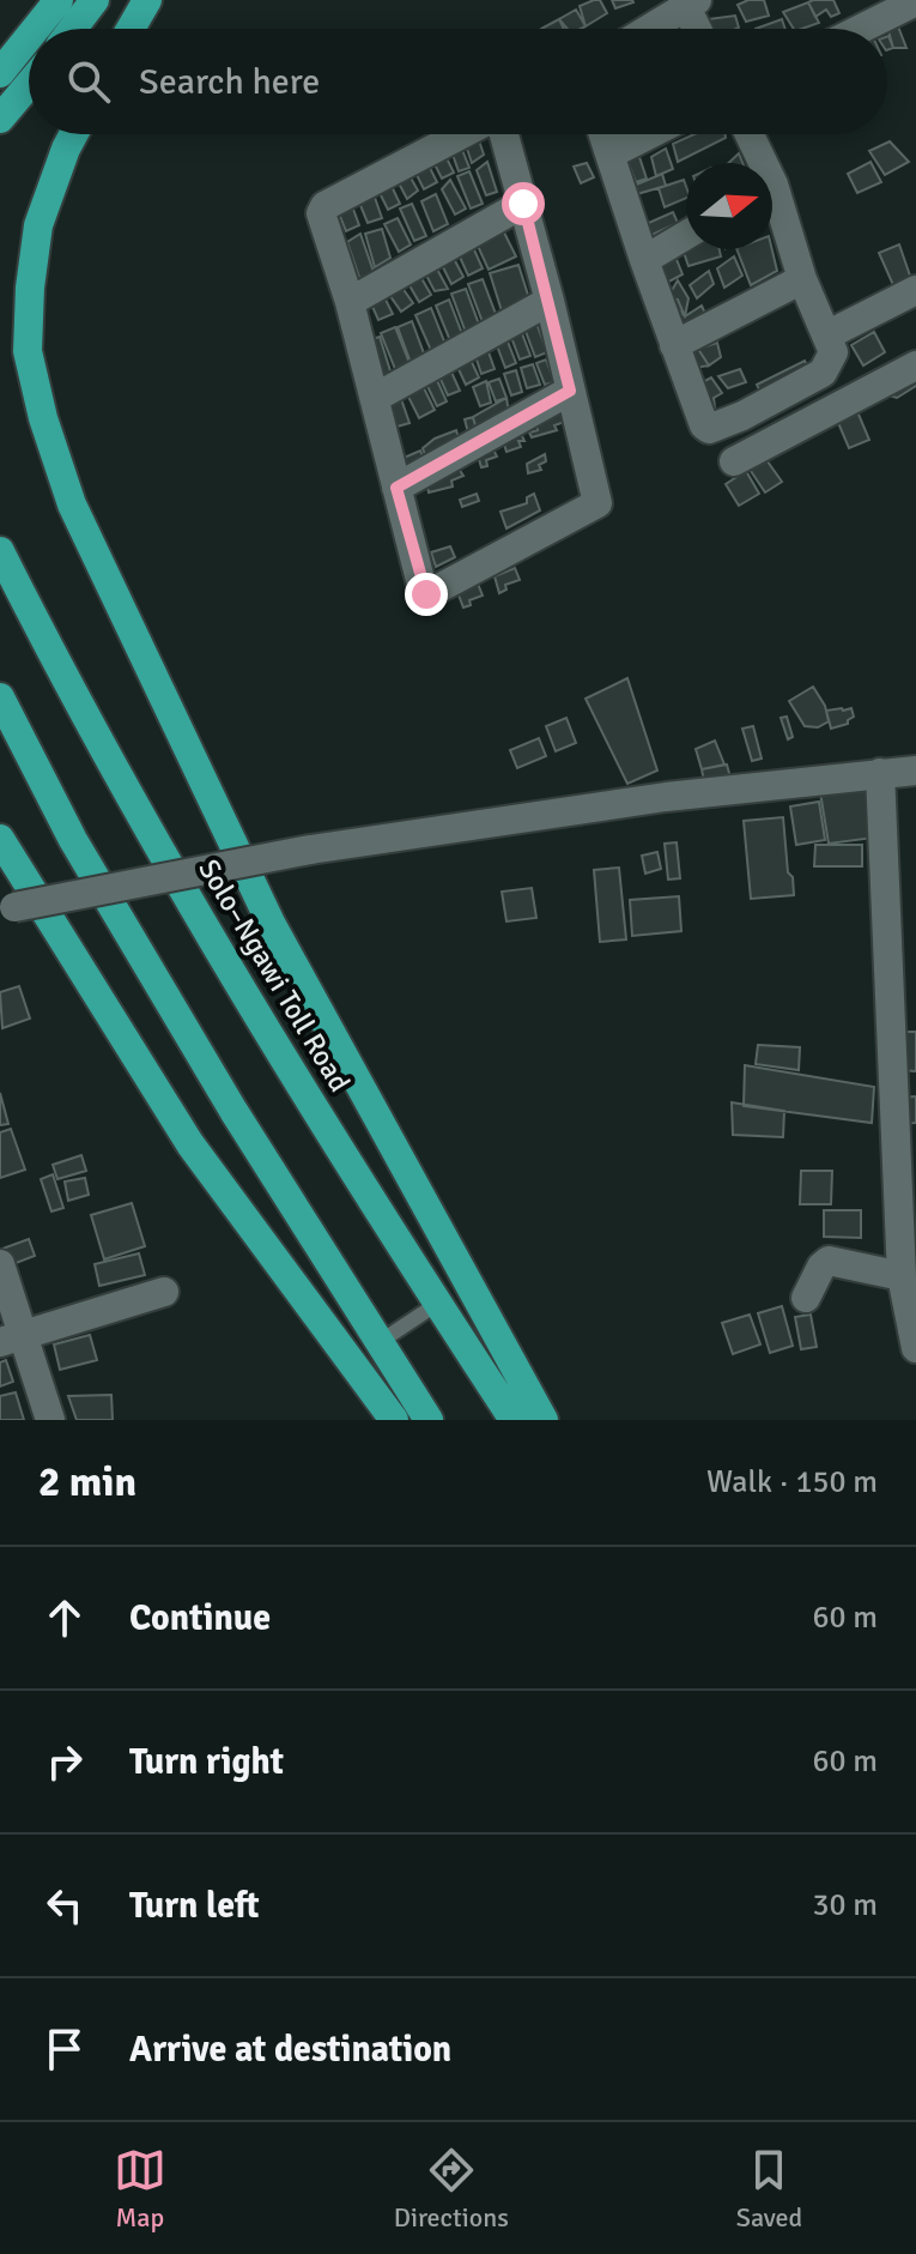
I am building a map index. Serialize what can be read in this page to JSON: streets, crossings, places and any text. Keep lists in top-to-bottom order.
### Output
{
  "streets": {
    "highway": ["Solo–Ngawi Toll Road"]
  },
  "north": "right",
  "page": {
    "search": "Search here",
    "heading": ["2 min", "Walk · 150 m"],
    "list": [
      ["Continue", "60 m"],
      ["Turn right", "60 m"],
      ["Turn left", "30 m"],
      "Arrive at destination"
    ],
    "nav": ["Map", "Directions", "Saved"]
  }
}
